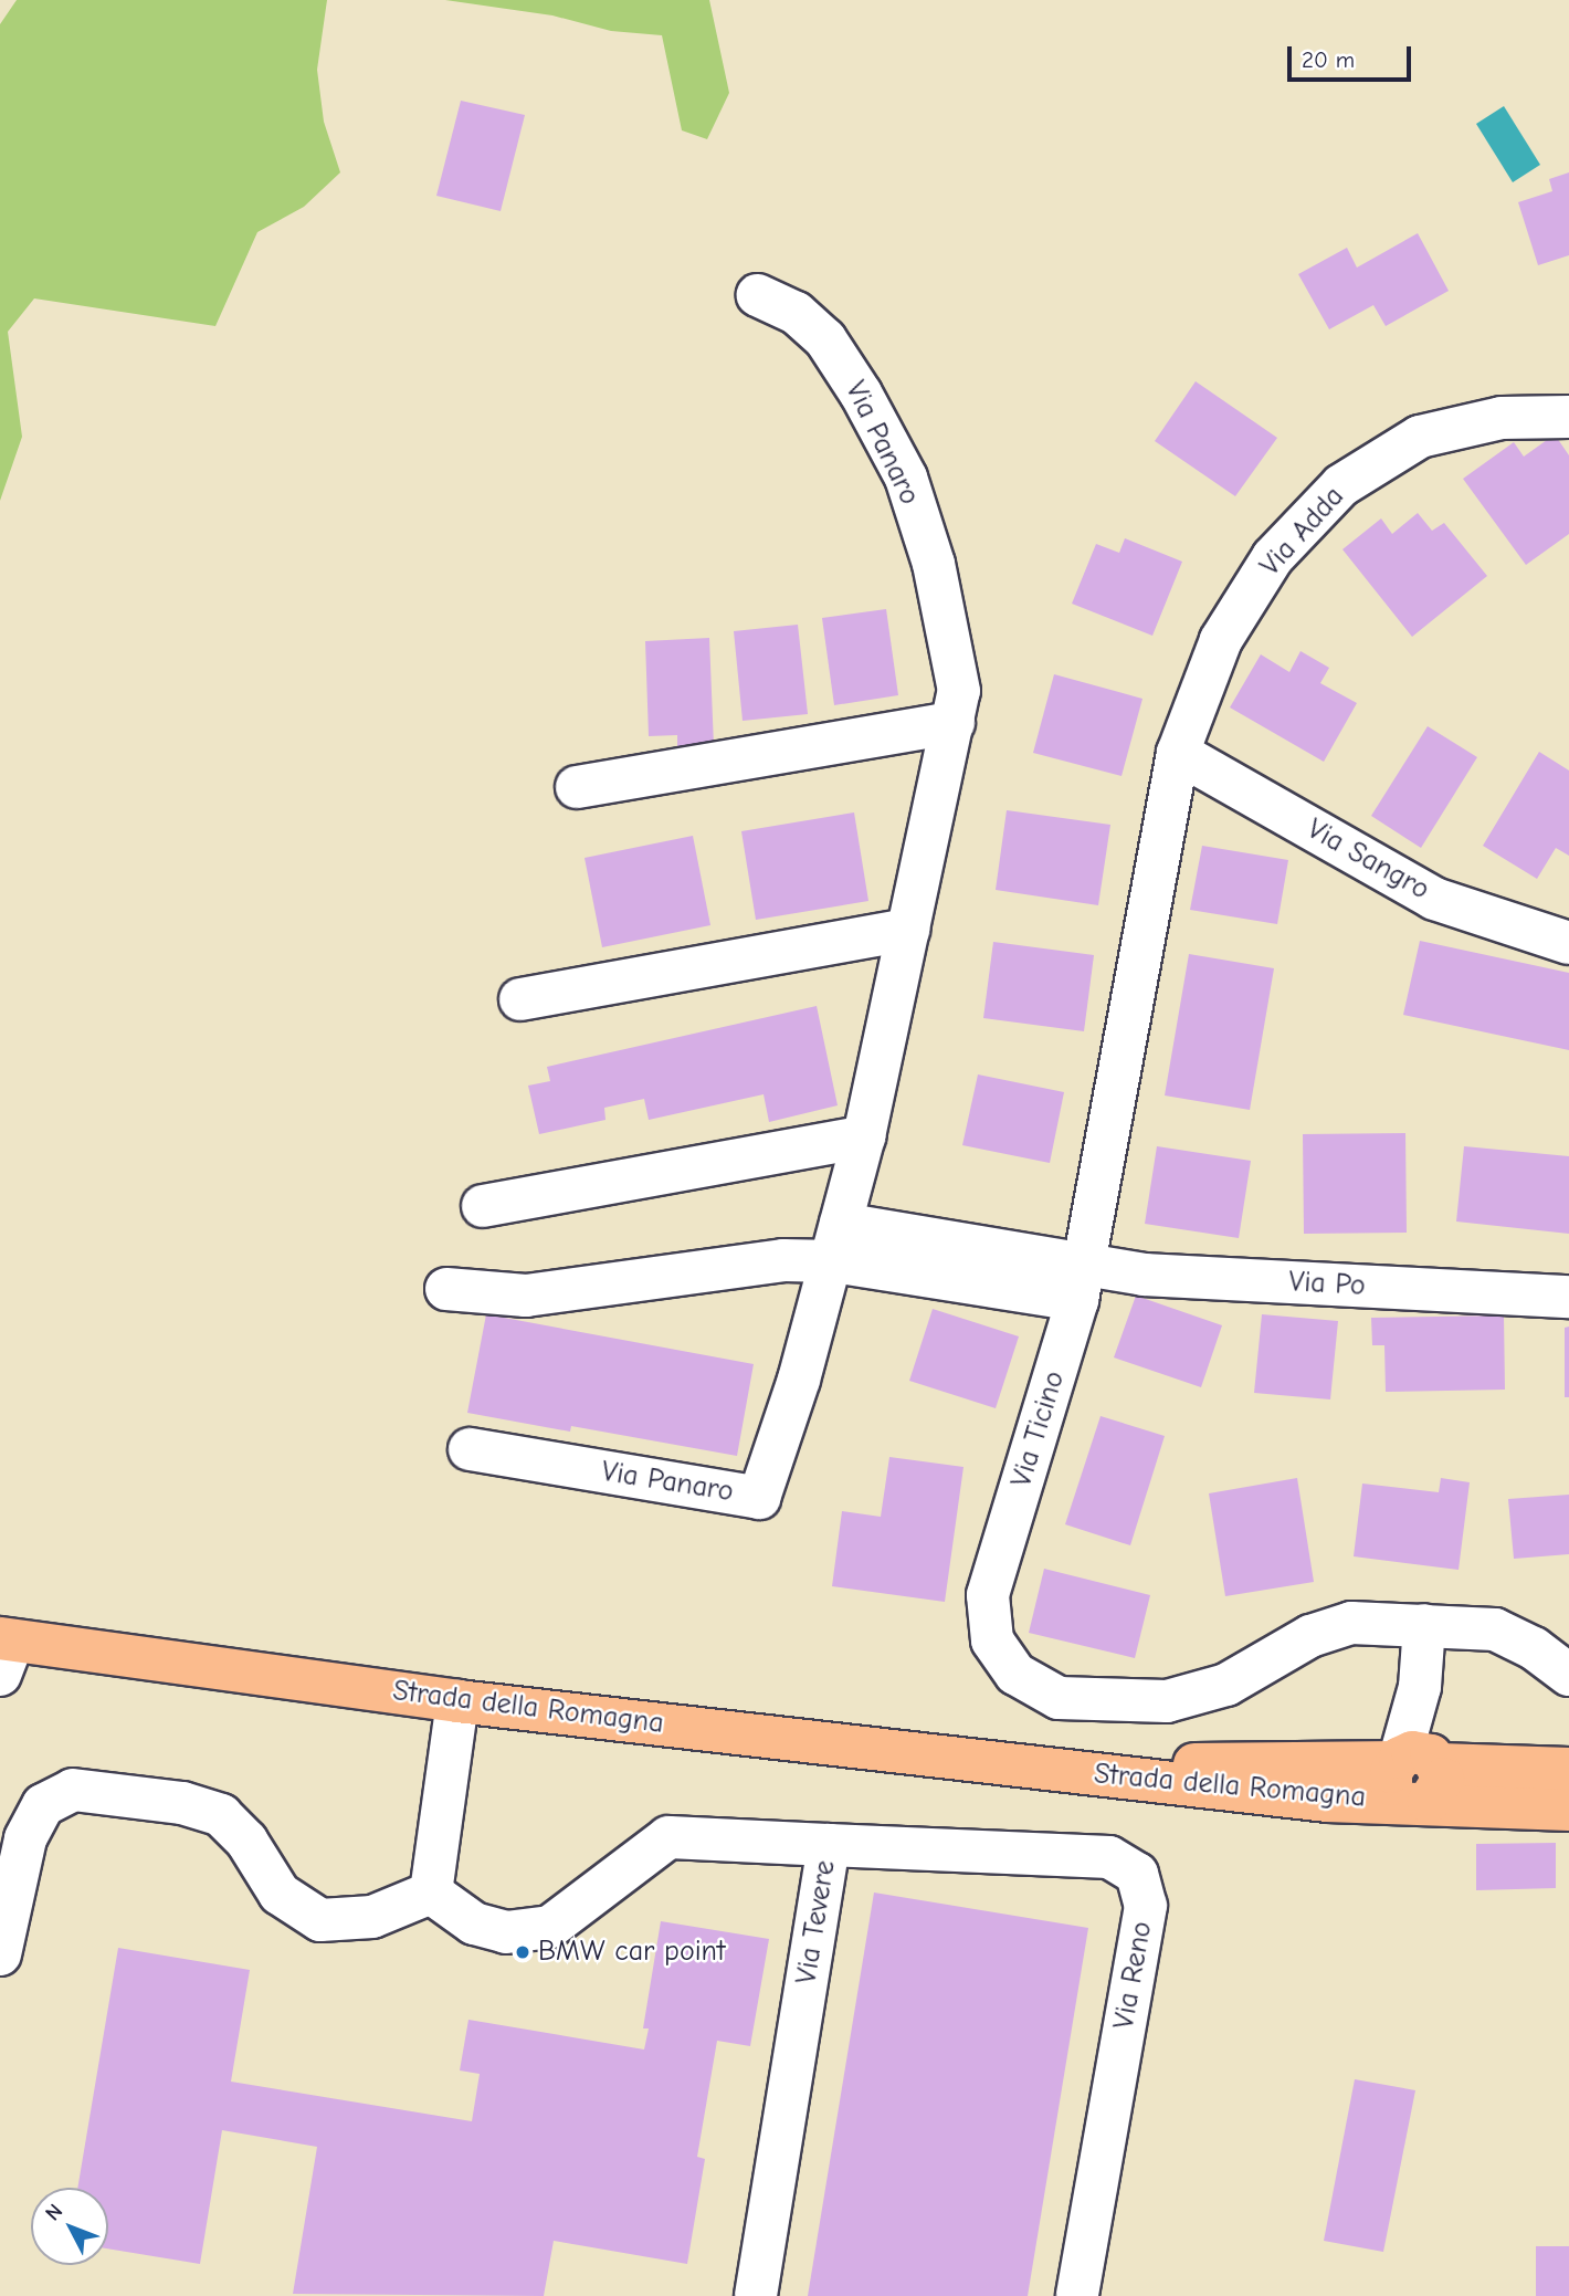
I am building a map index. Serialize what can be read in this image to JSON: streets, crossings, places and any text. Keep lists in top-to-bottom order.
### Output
{
  "streets": {
    "main road": ["Strada della Romagna"],
    "street": [
      "Via Panaro",
      "Via Adda",
      "Via Sangro",
      "Via Po",
      "Via Ticino",
      "Via Tevere",
      "Via Reno"
    ]
  },
  "crossings": [
    ["Via Adda", "Via Sangro"],
    ["Via Adda", "Via Ticino"],
    ["Via Sangro", "Via Ticino"],
    ["Via Po", "Via Ticino"],
    ["Via Tevere", "Via Reno"]
  ],
  "places": ["BMW car point"],
  "scale_bar": "20 m",
  "north": "top left"
}
